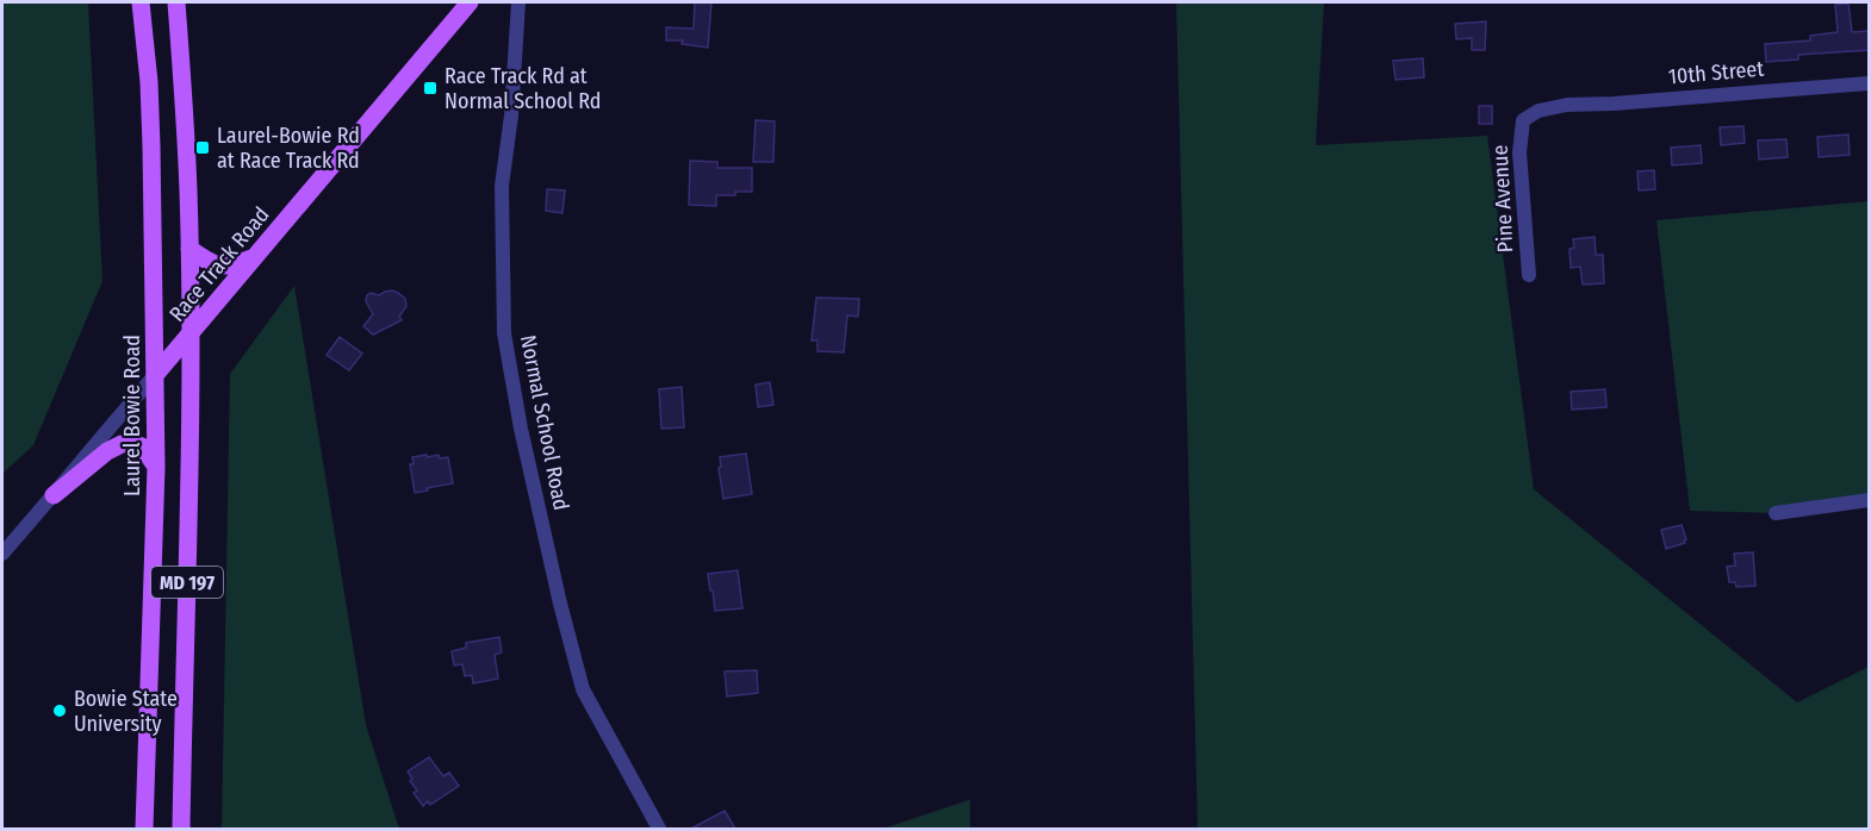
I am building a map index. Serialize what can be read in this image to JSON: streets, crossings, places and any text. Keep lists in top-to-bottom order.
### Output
{
  "streets": {
    "main road": ["Race Track Road", "Laurel Bowie Road", "MD 197"],
    "street": ["10th Street", "Pine Avenue", "Normal School Road"]
  },
  "crossings": [
    ["10th Street", "Pine Avenue"],
    ["Race Track Road", "Laurel Bowie Road"],
    ["Race Track Road", "MD 197"]
  ],
  "places": {
    "transit": ["Race Track Rd at Normal School Rd", "Laurel-Bowie Rd at Race Track Rd"],
    "other": ["Bowie State University"]
  }
}
